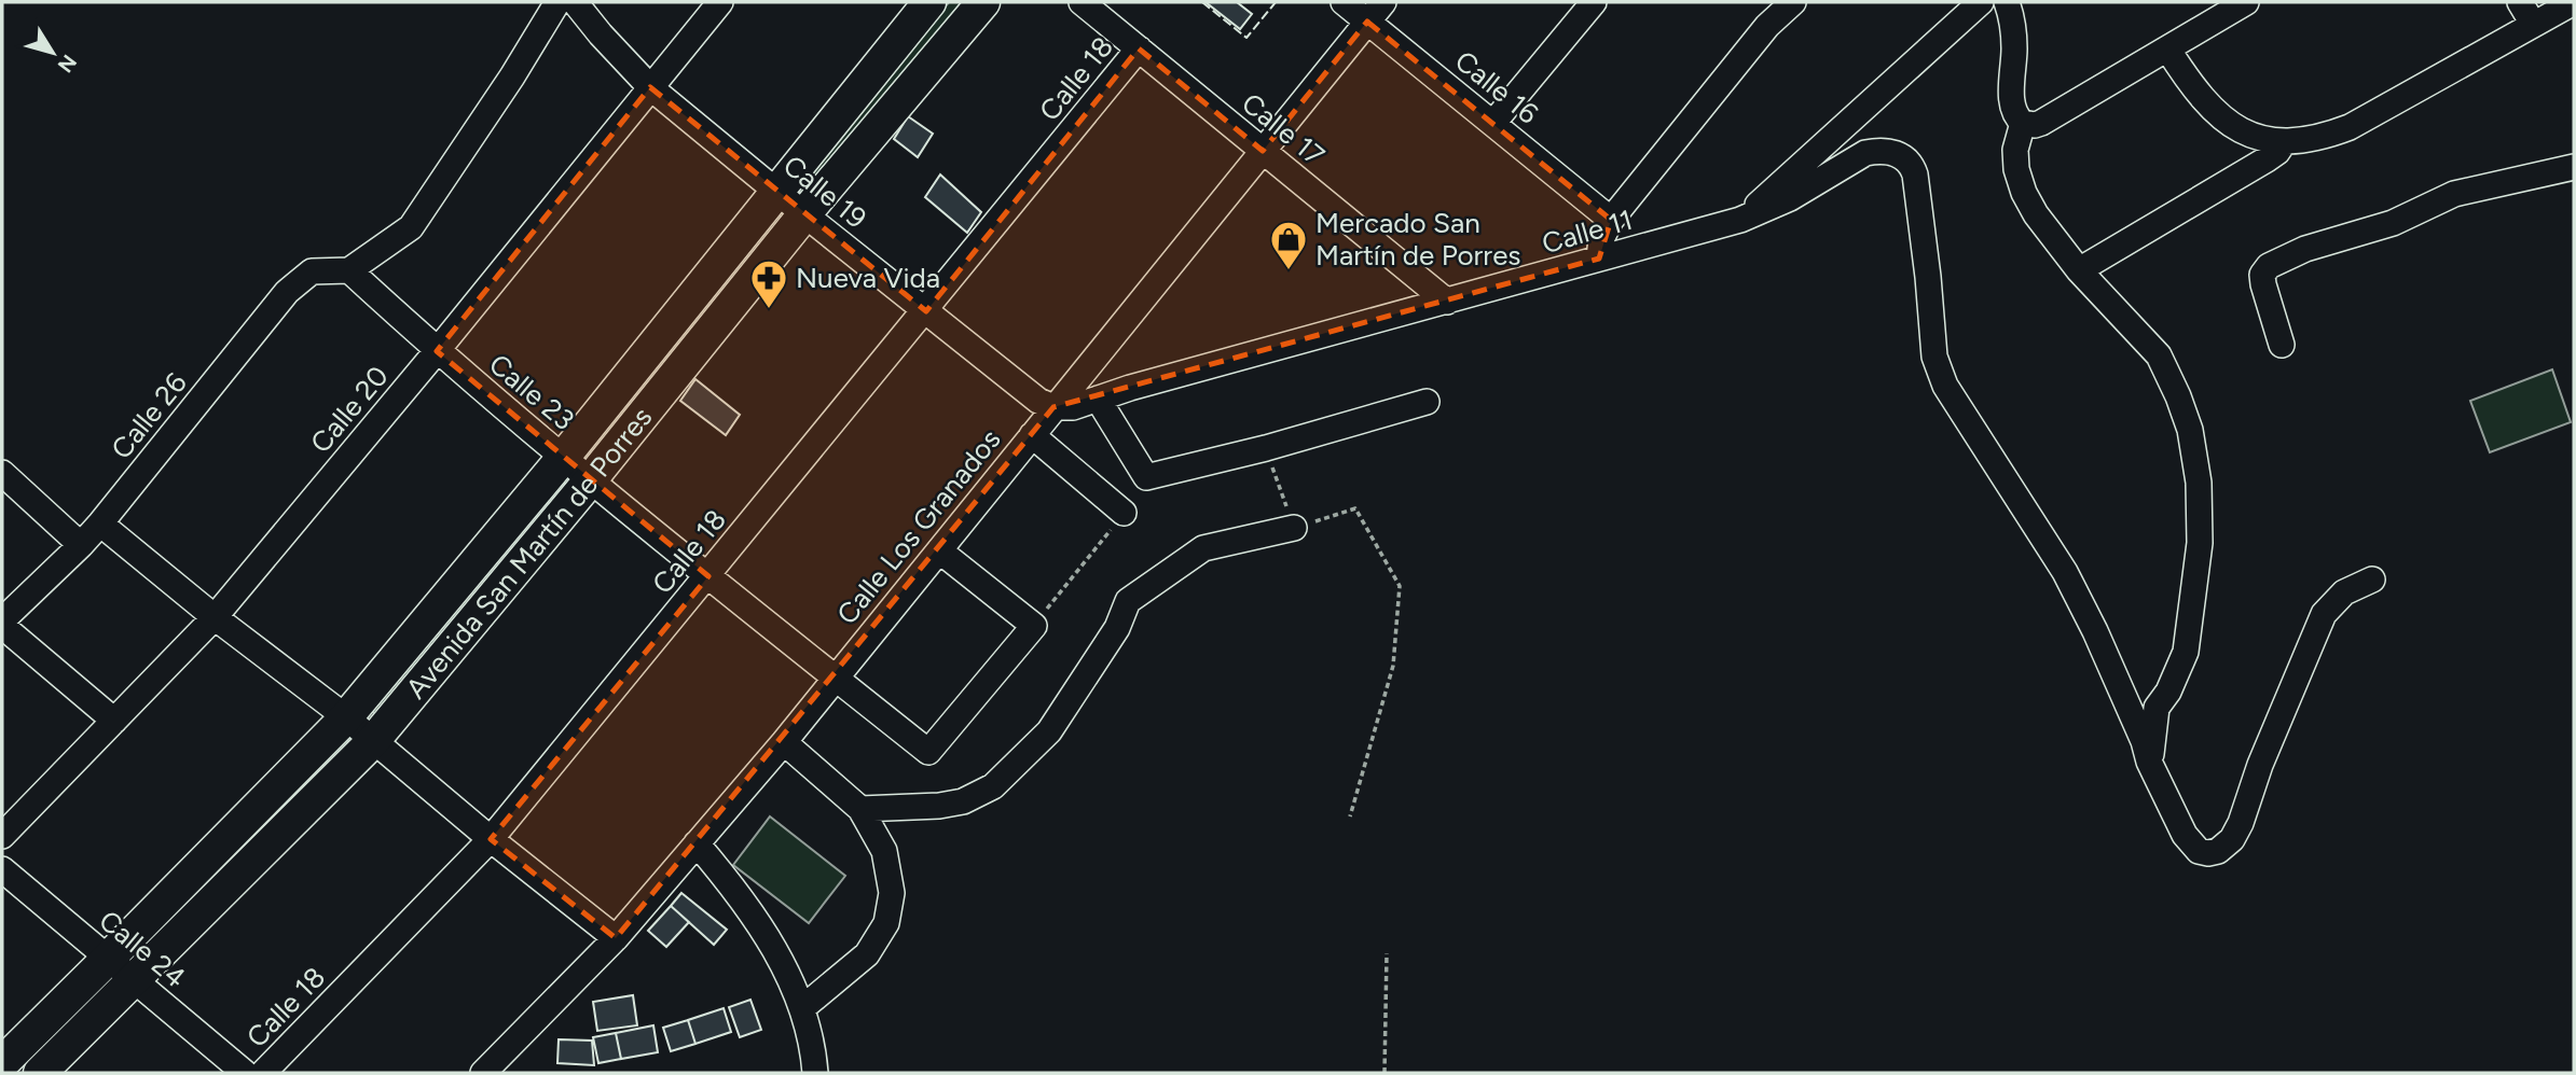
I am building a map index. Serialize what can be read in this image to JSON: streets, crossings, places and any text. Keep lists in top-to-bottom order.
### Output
{
  "streets": {
    "main road": ["Avenida San Martín de Porres"],
    "street": [
      "Calle 18",
      "Calle 16",
      "Calle 17",
      "Calle 19",
      "Calle 11",
      "Calle 23",
      "Calle 20",
      "Calle 26",
      "Calle Los Granados",
      "Calle 24"
    ]
  },
  "crossings": [
    ["Calle 18", "Calle 17"],
    ["Calle 18", "Calle 19"],
    ["Calle 18", "Calle 23"],
    ["Calle 16", "Calle Los Granados"],
    ["Calle 17", "Calle 11"],
    ["Calle 17", "Calle Los Granados"],
    ["Calle 19", "Calle 11"],
    ["Calle 19", "Calle 20"],
    ["Calle 19", "Calle Los Granados"],
    ["Calle 19", "Avenida San Martín de Porres"],
    ["Calle 11", "Calle Los Granados"],
    ["Calle 23", "Calle 20"],
    ["Calle 23", "Calle 26"],
    ["Calle 23", "Calle Los Granados"],
    ["Calle 23", "Avenida San Martín de Porres"],
    ["Avenida San Martín de Porres", "Calle 24"]
  ],
  "places": {
    "shop": ["Mercado San Martín de Porres"],
    "pharmacy": ["Nueva Vida"]
  },
  "north": "bottom right"
}
